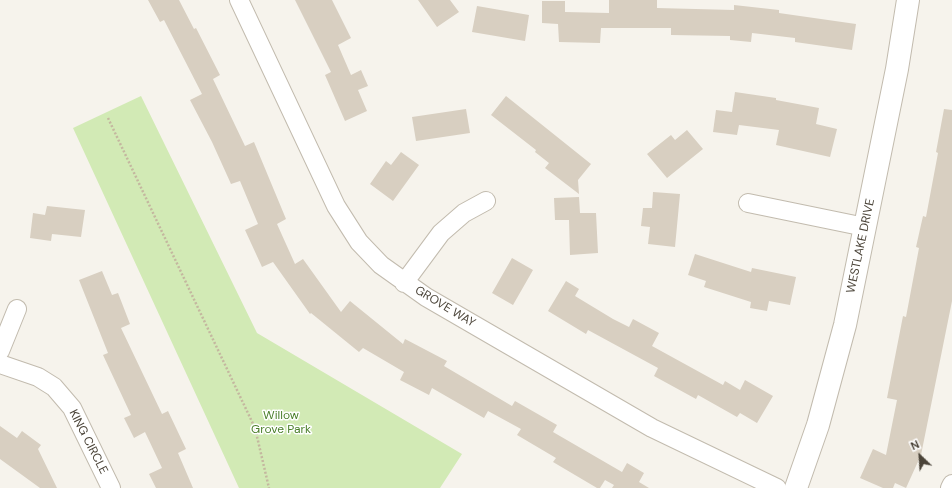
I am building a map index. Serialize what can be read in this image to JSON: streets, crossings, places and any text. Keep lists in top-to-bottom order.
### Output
{
  "streets": {
    "street": ["WESTLAKE DRIVE", "GROVE WAY", "KING CIRCLE"]
  },
  "parks": ["Willow Grove Park"],
  "north": "top left"
}
